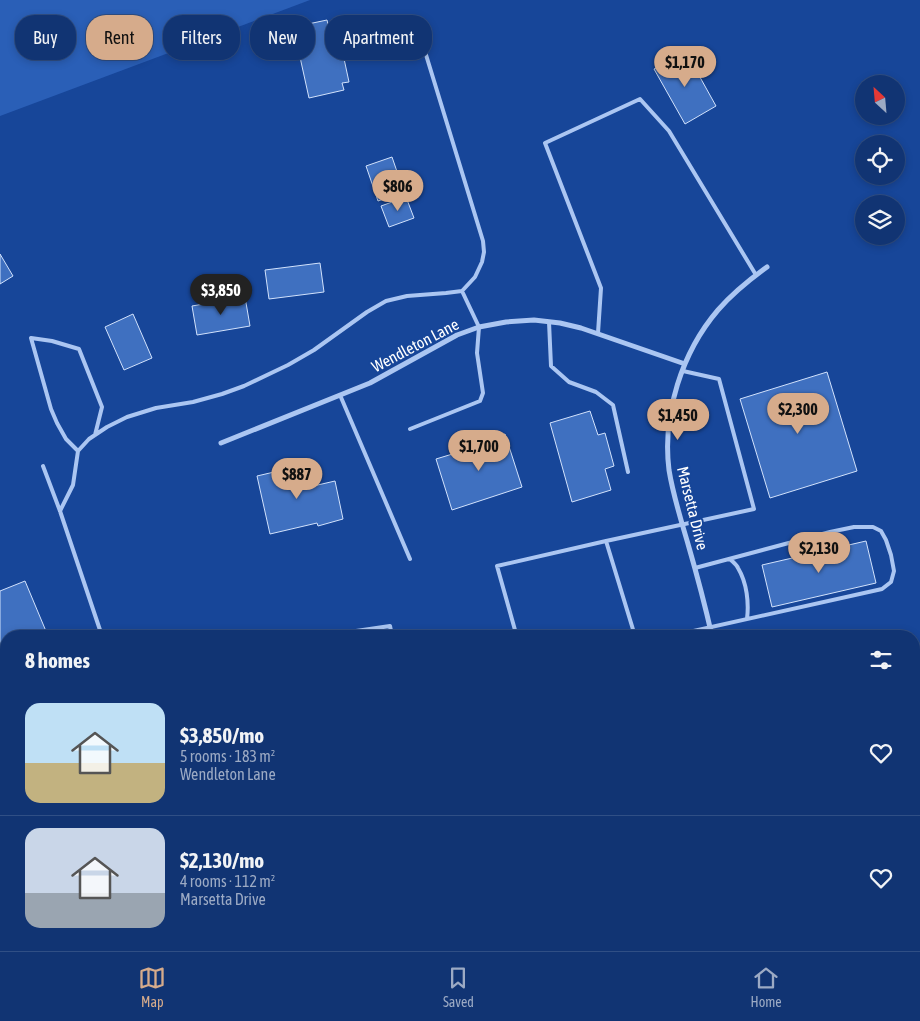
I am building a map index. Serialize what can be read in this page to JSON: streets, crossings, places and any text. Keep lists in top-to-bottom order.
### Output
{
  "streets": {
    "street": ["Wendleton Lane", "Marsetta Drive"]
  },
  "crossings": [
    ["Wendleton Lane", "Marsetta Drive"]
  ],
  "north": "top left",
  "page": {
    "chip": [
      "Buy",
      "Rent",
      "Filters",
      "New",
      "Apartment"
    ],
    "price": [
      "$1,170",
      "$806",
      "$3,850",
      "$2,300",
      "$1,450",
      "$1,700",
      "$887",
      "$2,130"
    ],
    "heading": "8 homes",
    "list": [
      {
        "name": "$3,850/mo",
        "note": "5 rooms · 183 m² · Wendleton Lane"
      },
      {
        "name": "$2,130/mo",
        "note": "4 rooms · 112 m² · Marsetta Drive"
      }
    ],
    "tabs": ["Map", "Saved", "Home"]
  }
}
